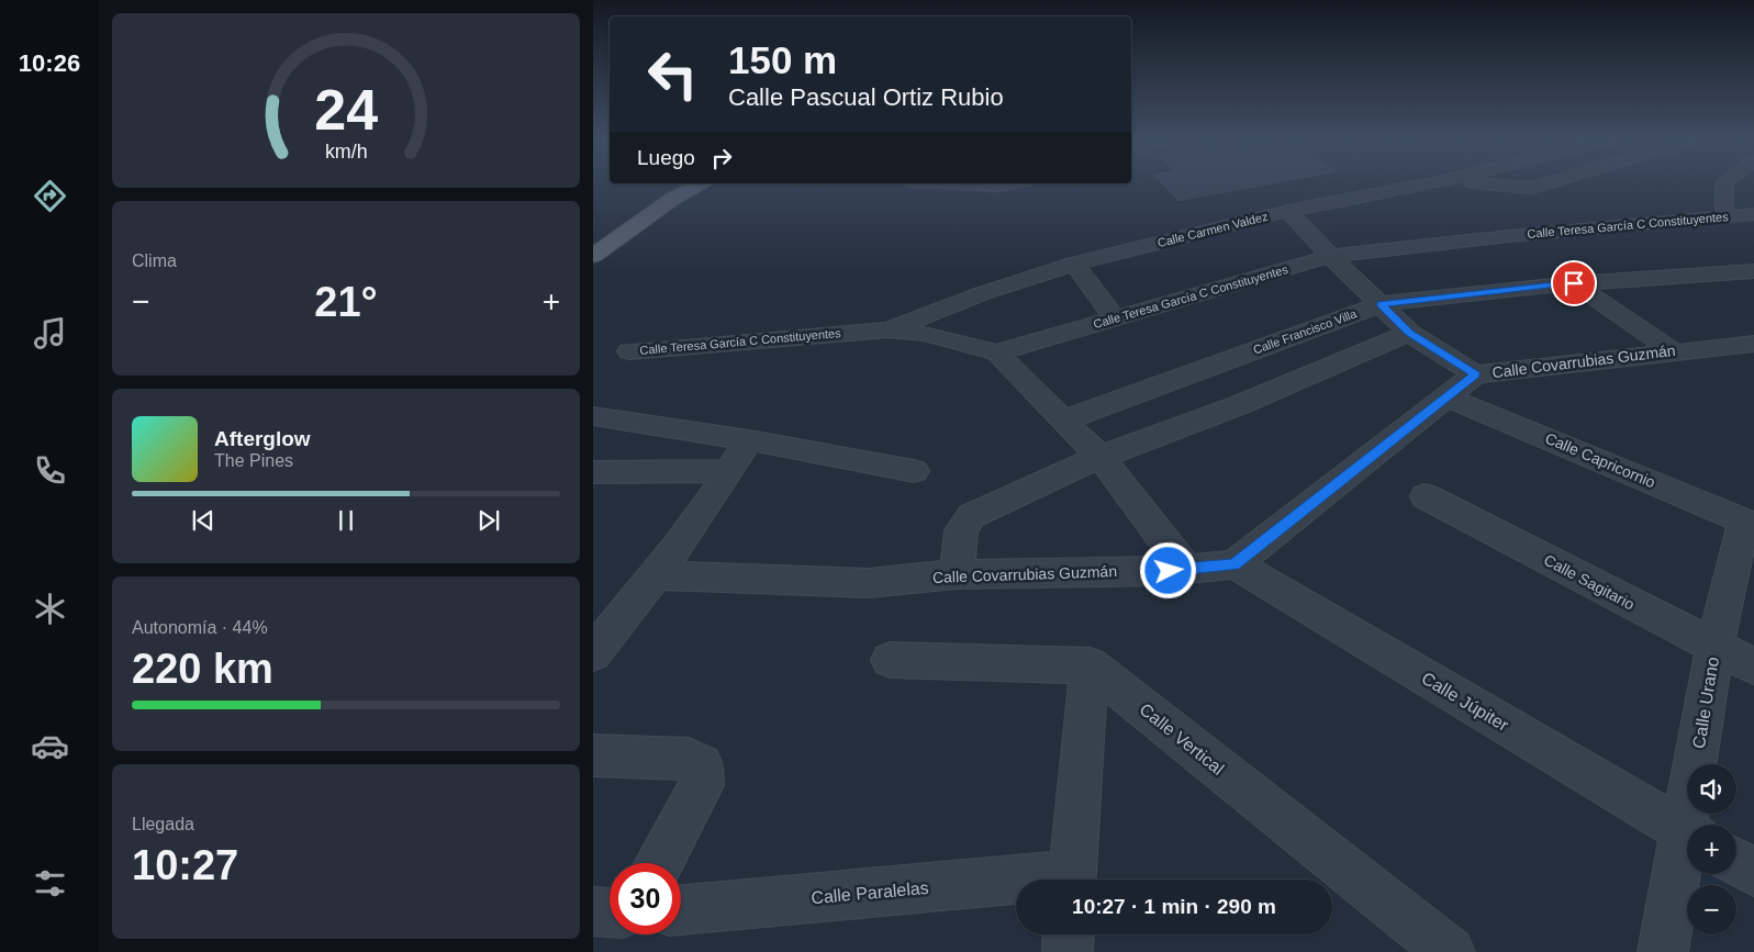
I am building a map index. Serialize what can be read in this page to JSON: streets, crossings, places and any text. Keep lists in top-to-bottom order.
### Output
{
  "streets": {
    "street": [
      "Calle Teresa García C Constituyentes",
      "Calle Carmen Valdez",
      "Calle Francisco Villa",
      "Calle Covarrubias Guzmán",
      "Calle Capricornio",
      "Calle Sagitario",
      "Calle Júpiter",
      "Calle Urano",
      "Calle Vertical",
      "Calle Paralelas"
    ]
  },
  "crossings": [
    ["Calle Teresa García C Constituyentes", "Calle Carmen Valdez"],
    ["Calle Covarrubias Guzmán", "Calle Capricornio"],
    ["Calle Covarrubias Guzmán", "Calle Júpiter"],
    ["Calle Capricornio", "Calle Urano"],
    ["Calle Sagitario", "Calle Urano"]
  ],
  "page": {
    "tabs": "10:26",
    "turn": ["150 m", "Calle Pascual Ortiz Rubio"],
    "then": "Luego",
    "tile": [
      "Clima",
      ["Autonomía · 44%", "220 km"],
      ["Llegada", "10:27"]
    ],
    "heat": ["−", "21°", "+"],
    "song": ["Afterglow", "The Pines"],
    "map_buttons": ["+", "−"],
    "limit": "30",
    "trip": "10:27 · 1 min · 290 m",
    "gauge": ["24", "km/h"]
  }
}
